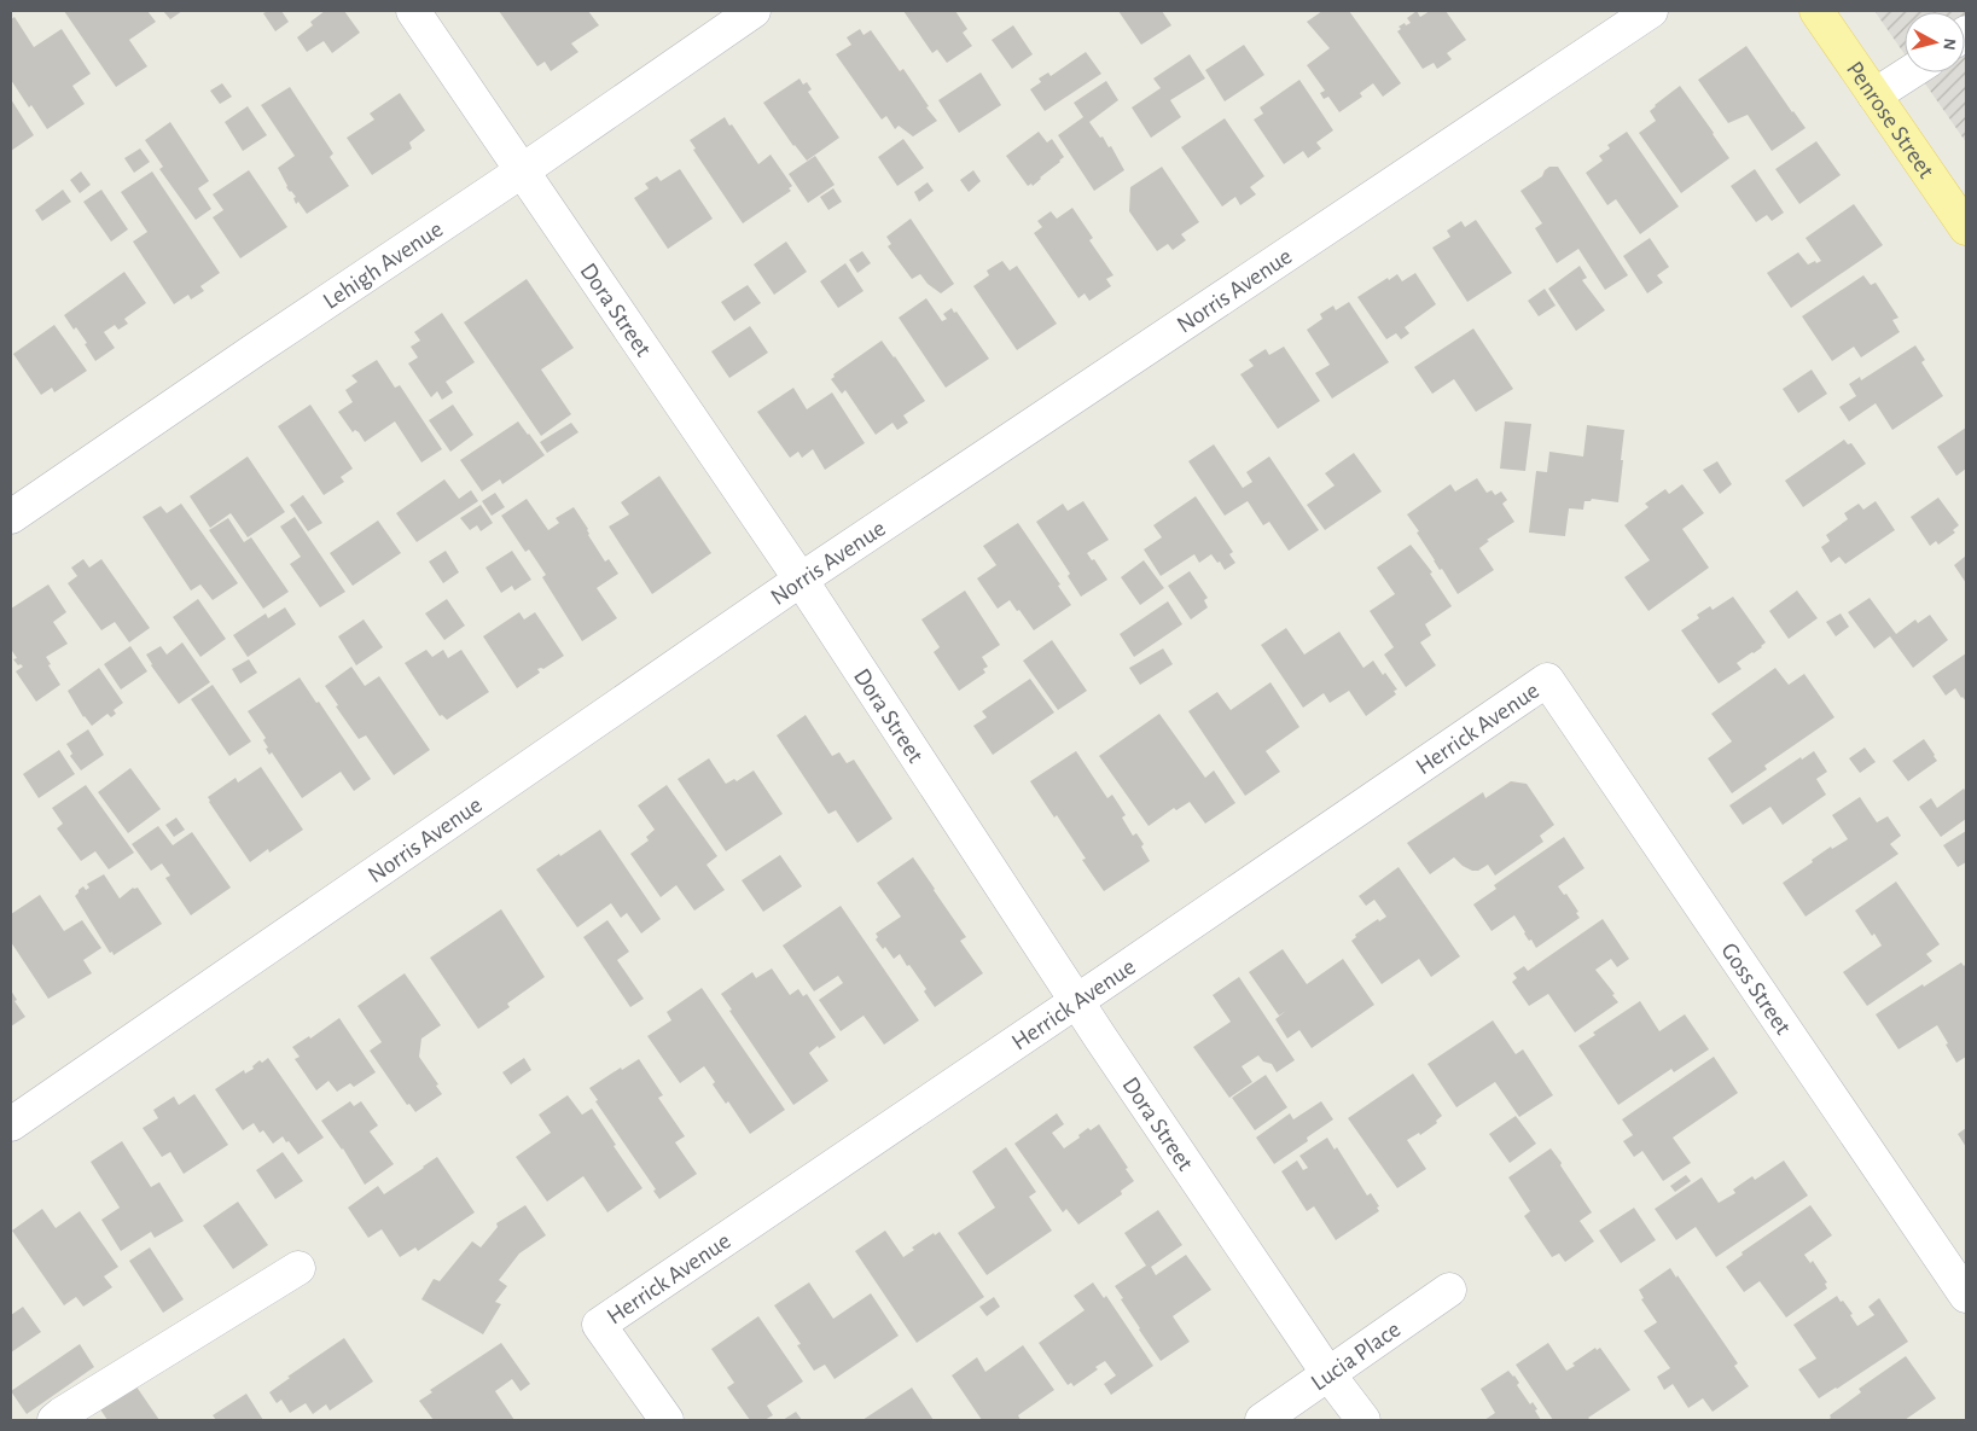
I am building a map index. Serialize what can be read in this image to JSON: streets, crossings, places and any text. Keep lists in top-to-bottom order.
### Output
{
  "streets": {
    "main road": ["Penrose Street"],
    "street": [
      "Lehigh Avenue",
      "Norris Avenue",
      "Dora Street",
      "Herrick Avenue",
      "Goss Street",
      "Lucia Place"
    ]
  },
  "crossings": [
    ["Lehigh Avenue", "Dora Street"],
    ["Norris Avenue", "Dora Street"],
    ["Dora Street", "Herrick Avenue"],
    ["Dora Street", "Lucia Place"],
    ["Herrick Avenue", "Goss Street"]
  ],
  "north": "right"
}
